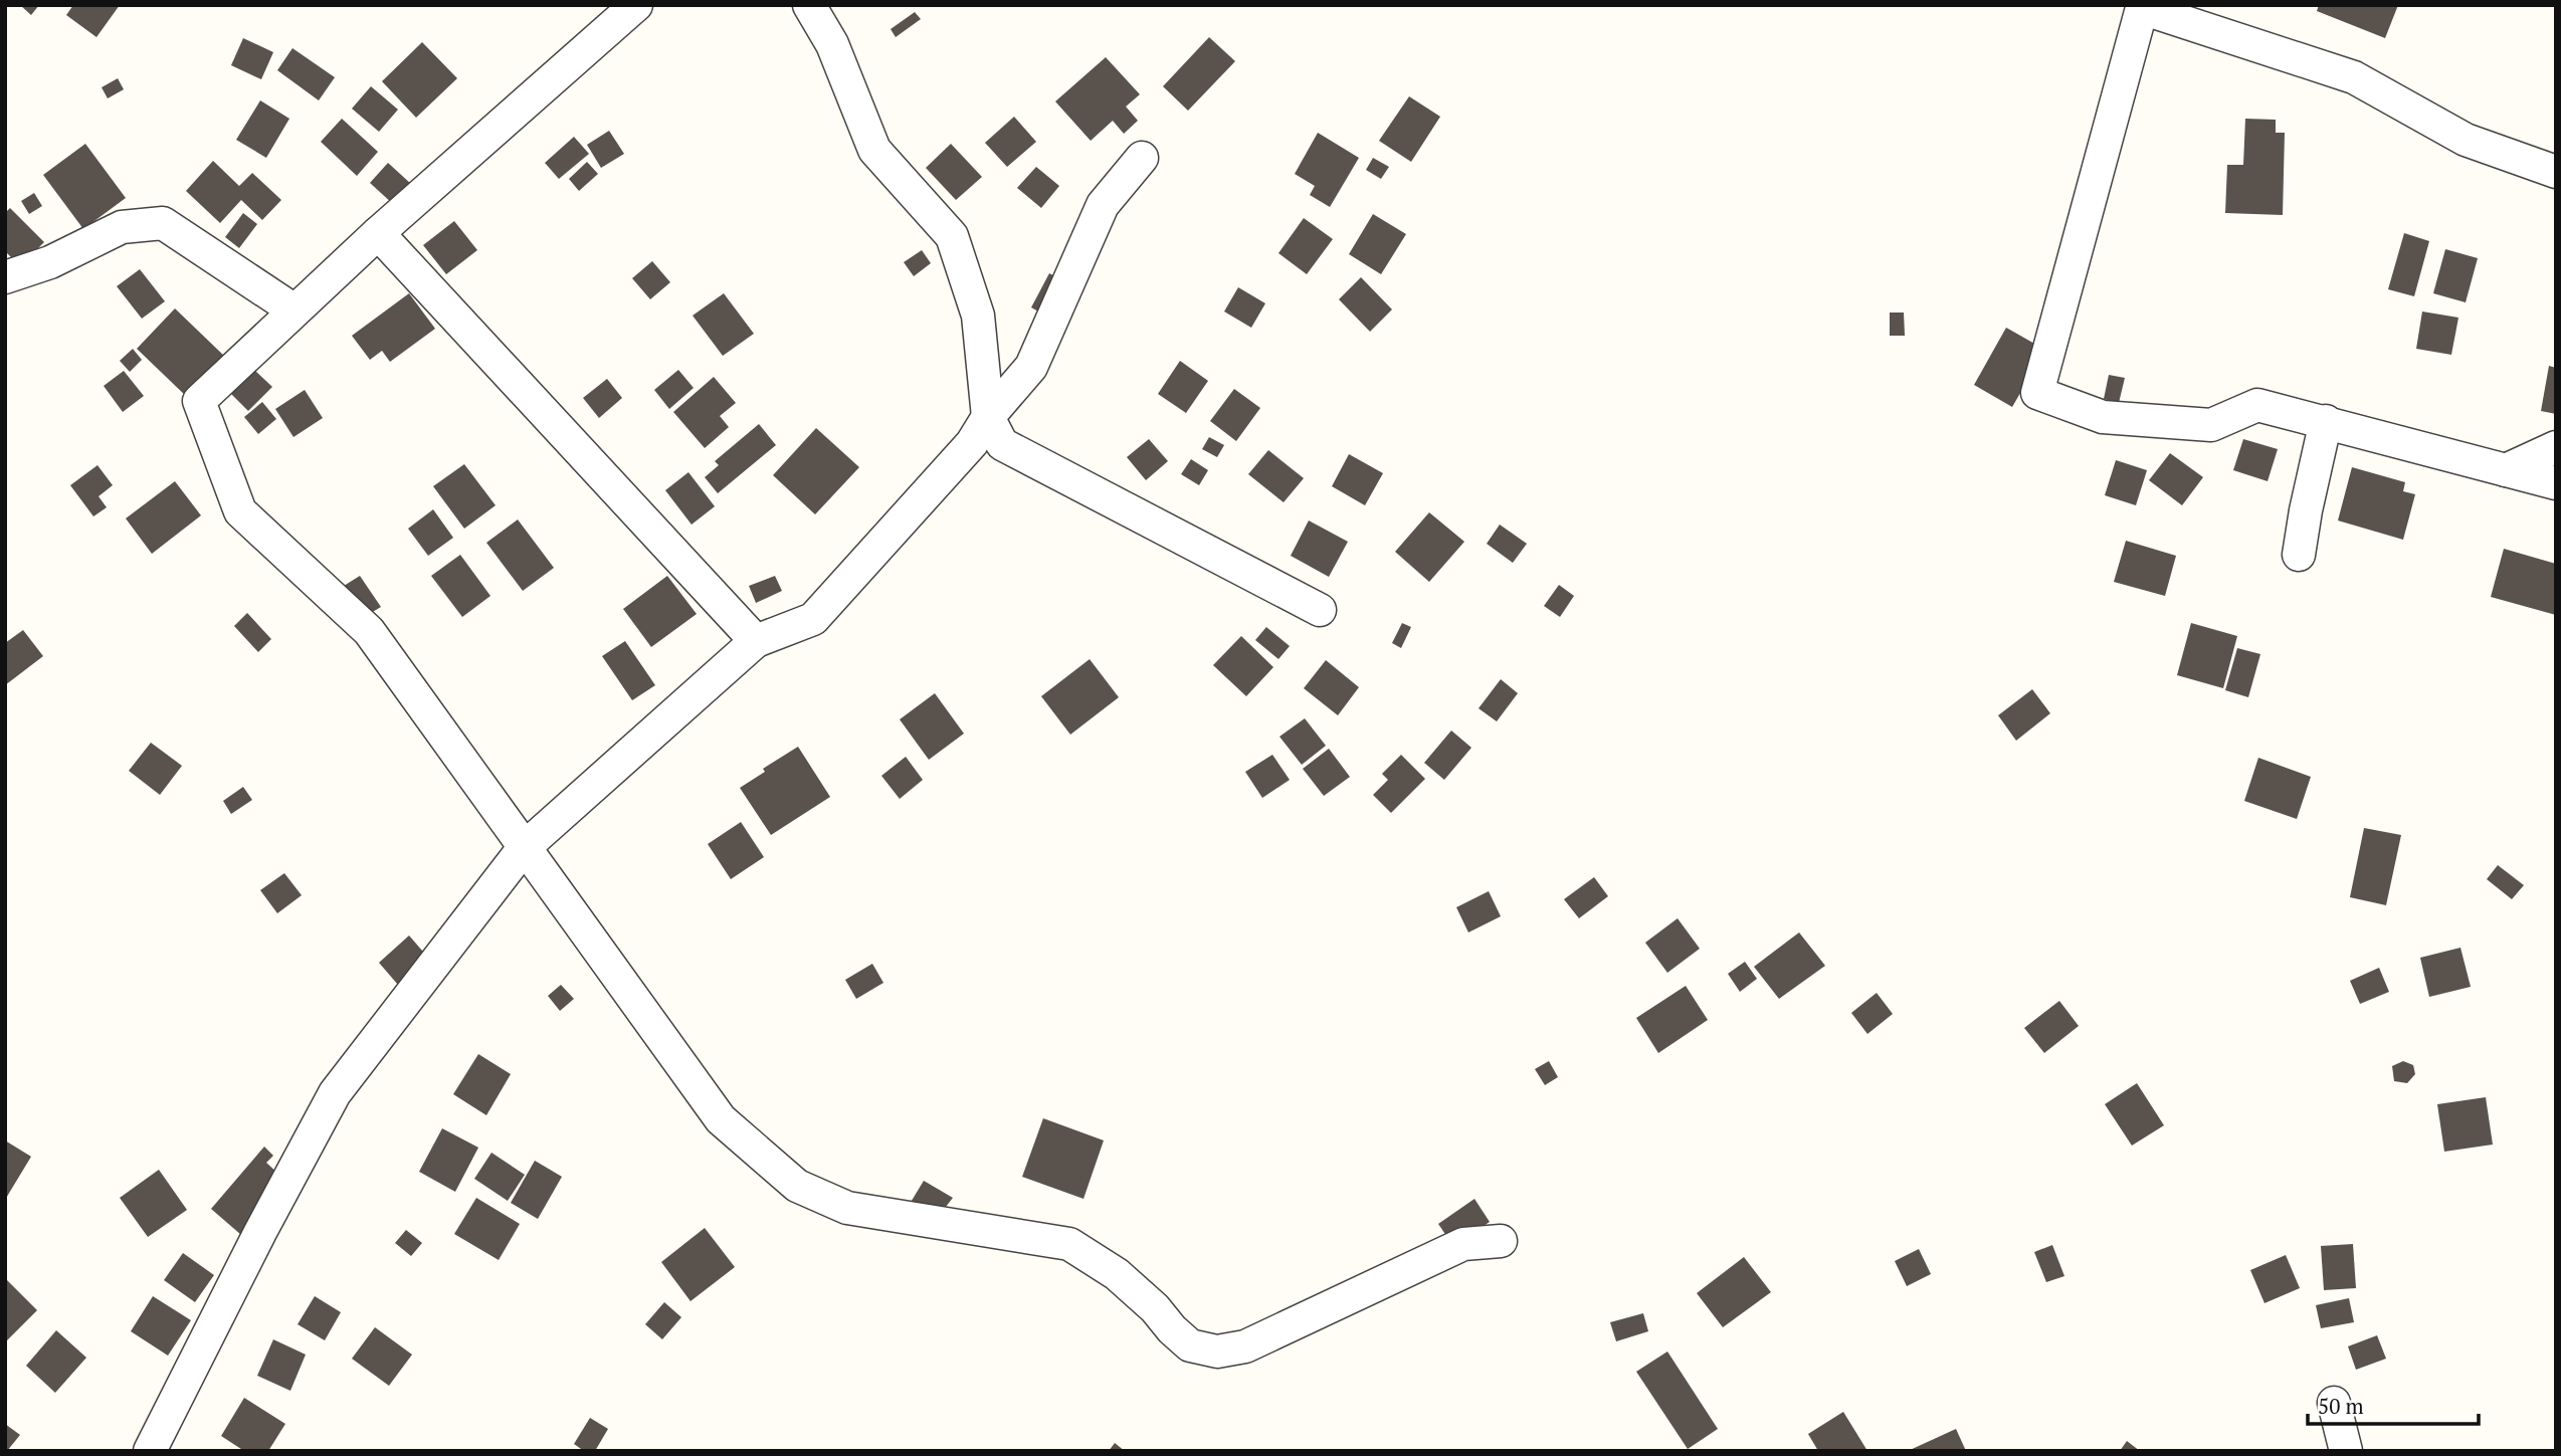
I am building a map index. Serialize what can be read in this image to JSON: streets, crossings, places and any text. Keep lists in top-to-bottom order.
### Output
{
  "scale_bar": "50 m"
}
